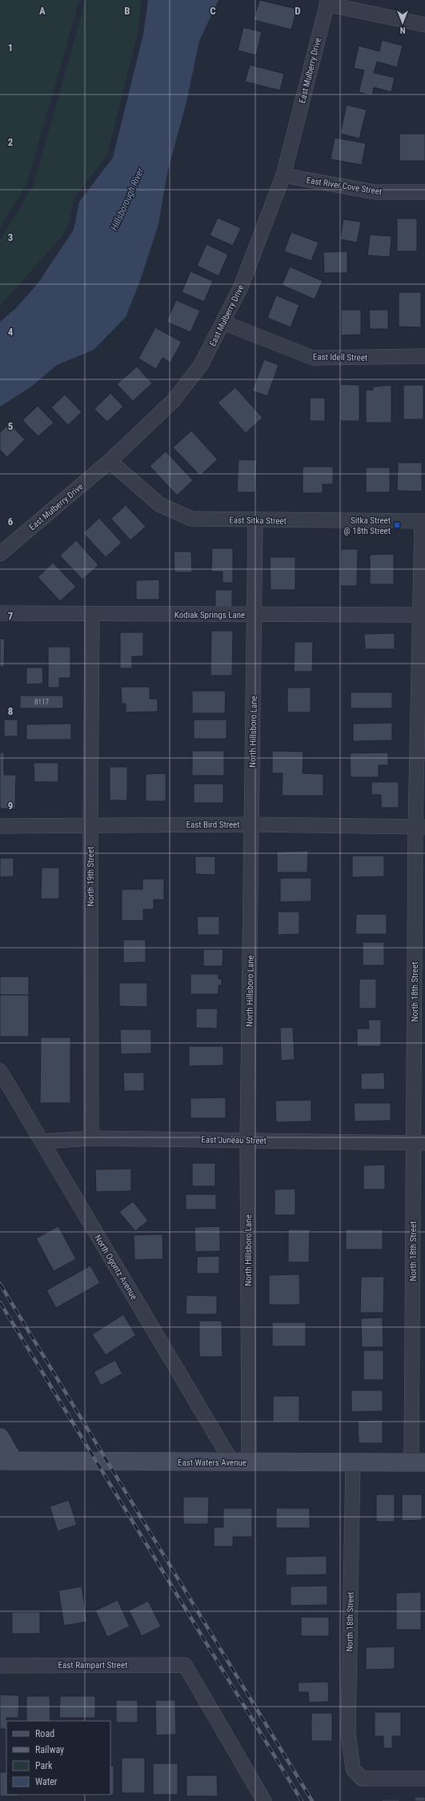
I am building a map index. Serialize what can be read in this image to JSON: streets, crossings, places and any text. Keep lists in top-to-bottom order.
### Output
{
  "streets": {
    "street": [
      "East Mulberry Drive",
      "East River Cove Street",
      "East Idell Street",
      "East Sitka Street",
      "Kodiak Springs Lane",
      "North Hillsboro Lane",
      "East Bird Street",
      "North 19th Street",
      "North 18th Street",
      "East Juneau Street",
      "North Ogontz Avenue",
      "East Waters Avenue",
      "East Rampart Street"
    ]
  },
  "crossings": [
    ["East Mulberry Drive", "East River Cove Street"],
    ["East Mulberry Drive", "East Idell Street"],
    ["East Mulberry Drive", "East Sitka Street"],
    ["East Sitka Street", "North Hillsboro Lane"],
    ["East Sitka Street", "North 18th Street"],
    ["Kodiak Springs Lane", "North Hillsboro Lane"],
    ["Kodiak Springs Lane", "North 19th Street"],
    ["Kodiak Springs Lane", "North 18th Street"],
    ["North Hillsboro Lane", "East Bird Street"],
    ["North Hillsboro Lane", "East Juneau Street"],
    ["North Hillsboro Lane", "North Ogontz Avenue"],
    ["North Hillsboro Lane", "East Waters Avenue"],
    ["East Bird Street", "North 19th Street"],
    ["East Bird Street", "North 18th Street"],
    ["North 19th Street", "East Juneau Street"],
    ["North 18th Street", "East Juneau Street"],
    ["North 18th Street", "East Waters Avenue"],
    ["East Juneau Street", "North Ogontz Avenue"],
    ["North Ogontz Avenue", "East Waters Avenue"]
  ],
  "water": ["Hillsborough River"],
  "places": {
    "transit": ["Sitka Street @ 18th Street"]
  },
  "house_numbers": ["8117"],
  "legend": [
    "Road",
    "Railway",
    "Park",
    "Water"
  ],
  "north": "bottom",
  "grid": {
    "columns": [
      "A",
      "B",
      "C",
      "D"
    ],
    "rows": [
      "1",
      "2",
      "3",
      "4",
      "5",
      "6",
      "7",
      "8",
      "9"
    ]
  }
}
